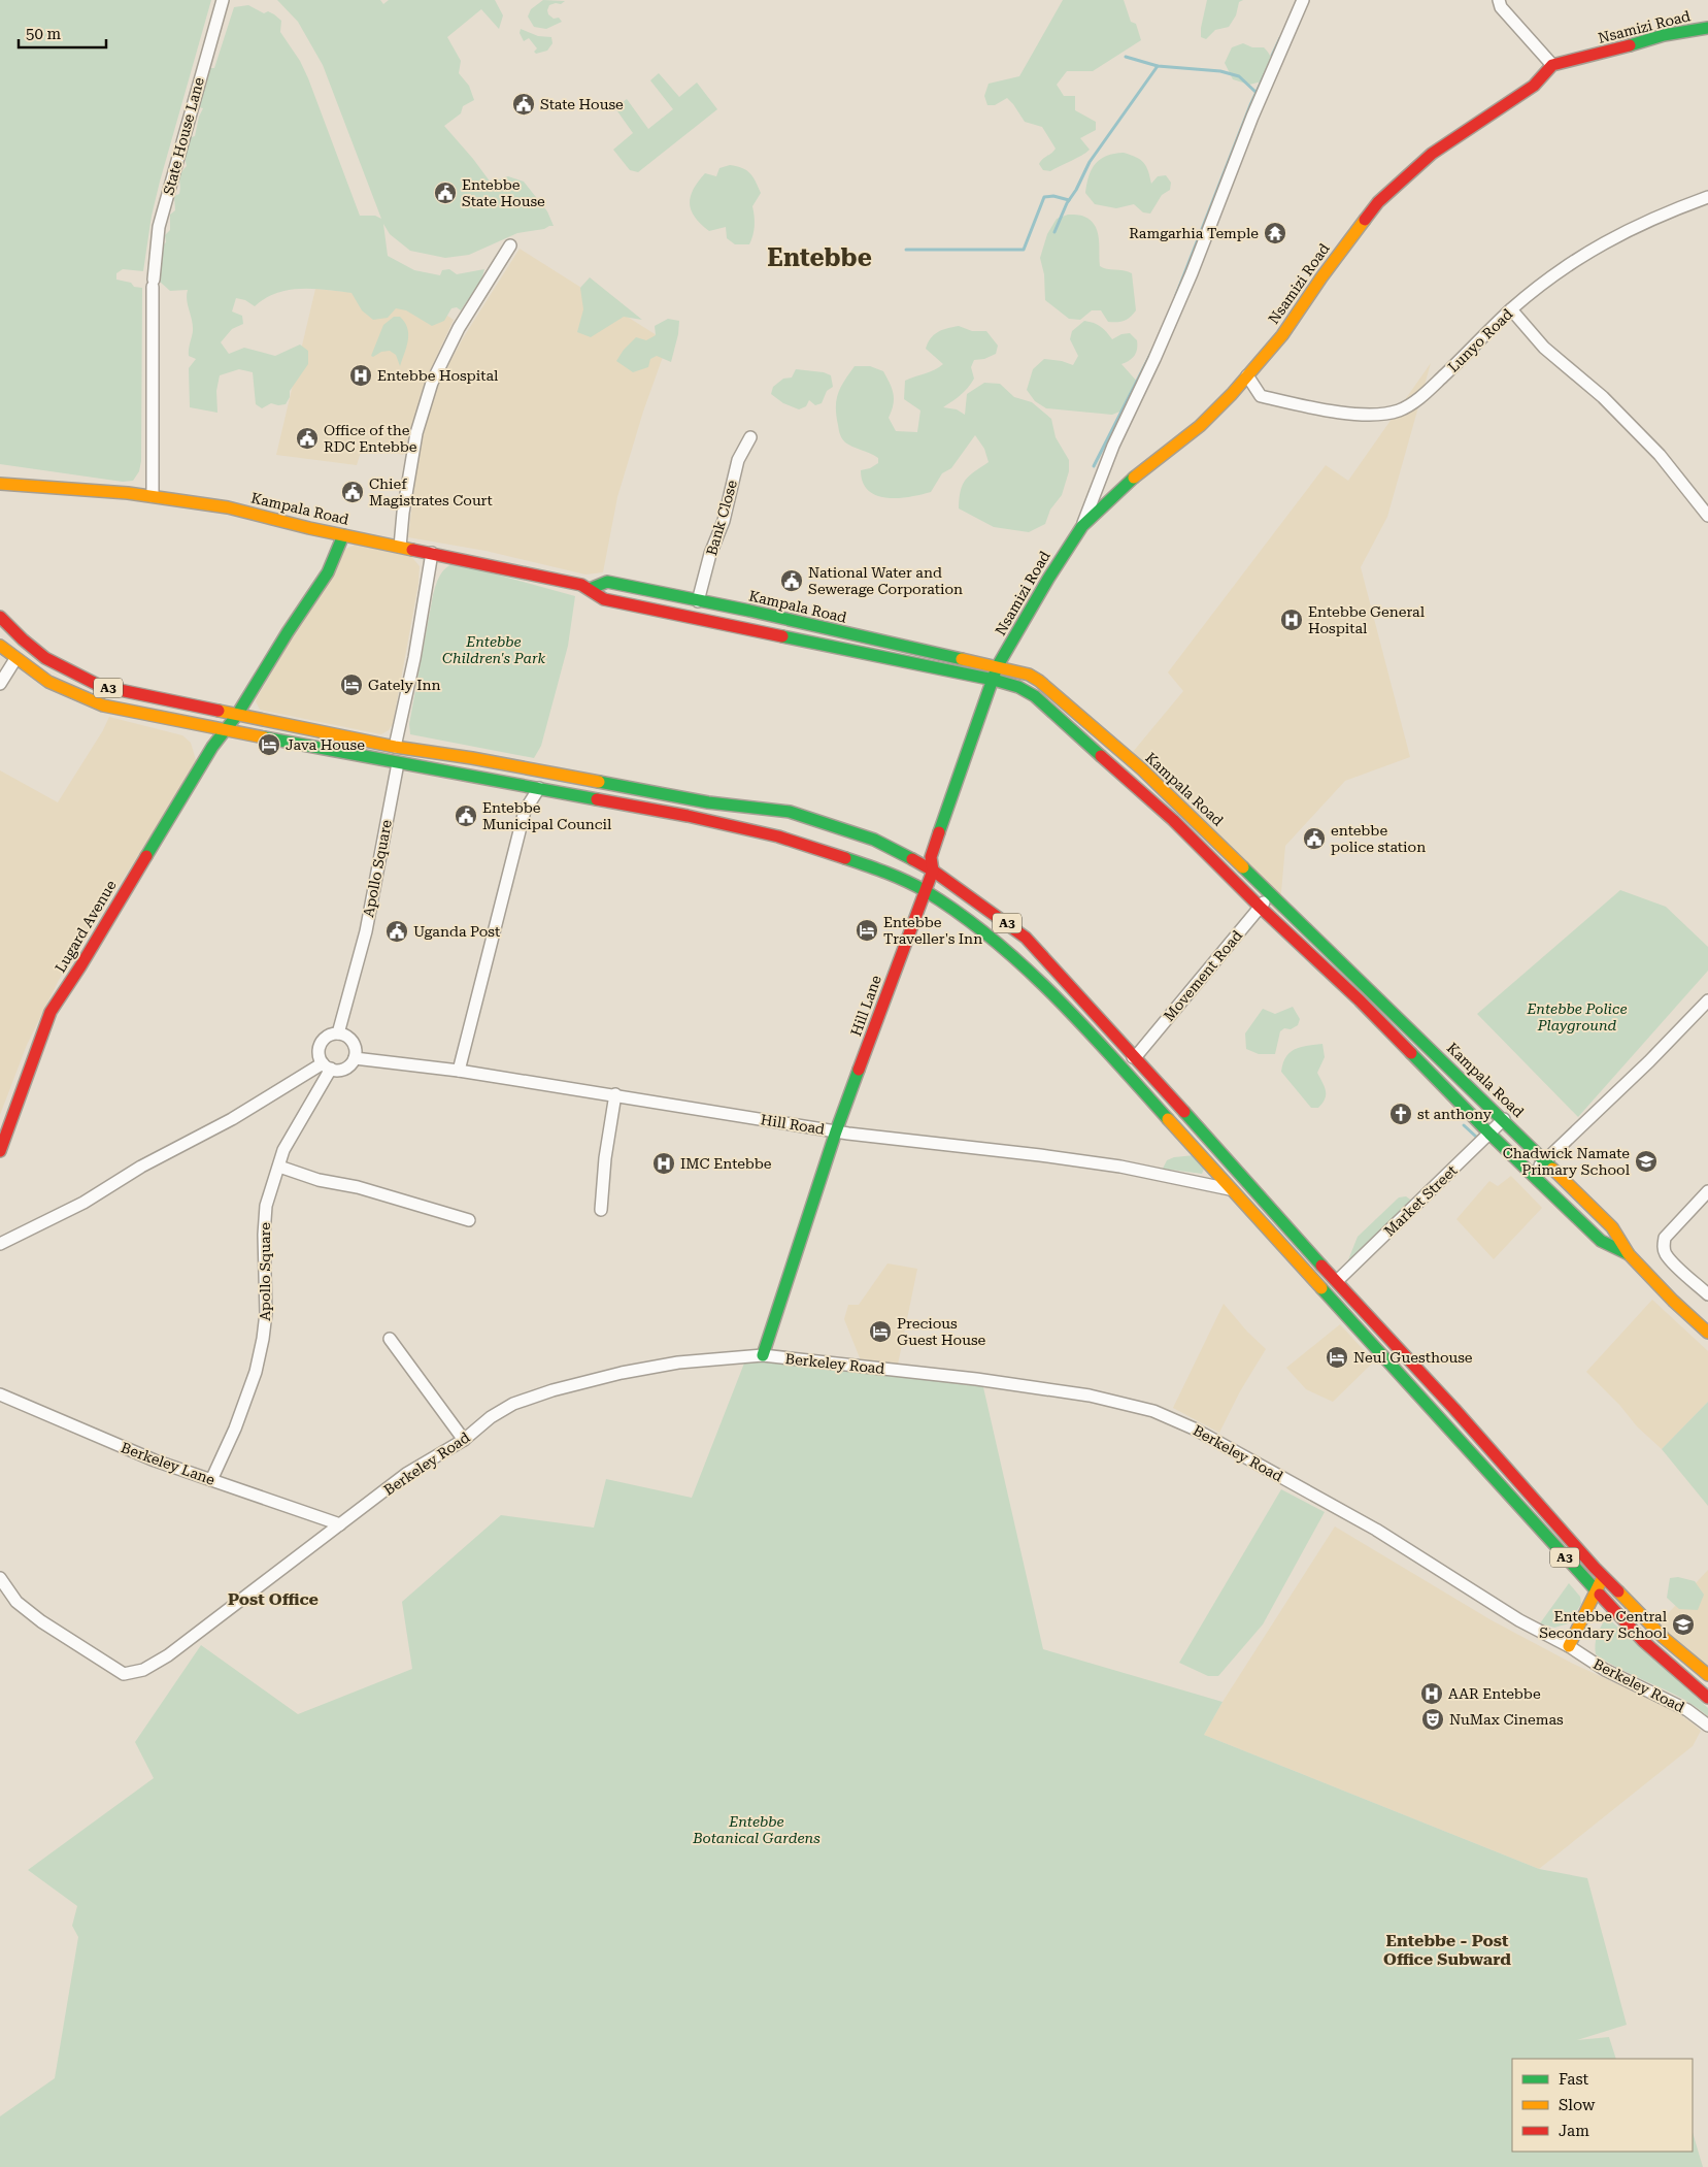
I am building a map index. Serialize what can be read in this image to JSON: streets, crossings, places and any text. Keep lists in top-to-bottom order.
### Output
{
  "streets": {
    "main road": [
      "Nsamizi Road",
      "Kampala Road",
      "A3",
      "Lugard Avenue",
      "Hill Lane"
    ],
    "street": [
      "State House Lane",
      "Lunyo Road",
      "Bank Close",
      "Apollo Square",
      "Movement Road",
      "Hill Road",
      "Market Street",
      "Berkeley Road",
      "Berkeley Lane"
    ]
  },
  "crossings": [
    ["Nsamizi Road", "Lunyo Road"],
    ["Nsamizi Road", "Kampala Road"],
    ["Nsamizi Road", "Hill Lane"],
    ["State House Lane", "Kampala Road"],
    ["Kampala Road", "Bank Close"],
    ["Kampala Road", "Movement Road"],
    ["Kampala Road", "Hill Lane"],
    ["Kampala Road", "Market Street"],
    ["A3", "Apollo Square"],
    ["A3", "Lugard Avenue"],
    ["A3", "Movement Road"],
    ["A3", "Hill Lane"],
    ["A3", "Hill Road"],
    ["A3", "Market Street"],
    ["Apollo Square", "Hill Road"],
    ["Apollo Square", "Berkeley Lane"],
    ["Hill Lane", "Hill Road"],
    ["Hill Lane", "Berkeley Road"],
    ["Berkeley Road", "Berkeley Lane"]
  ],
  "districts": ["Entebbe", "Post Office", "Entebbe - Post Office Subward"],
  "parks": ["Entebbe Children's Park", "Entebbe Police Playground", "Entebbe Botanical Gardens"],
  "places": {
    "public building": [
      "State House",
      "Entebbe State House",
      "Office of the RDC Entebbe",
      "Chief Magistrates Court",
      "National Water and Sewerage Corporation",
      "Entebbe Municipal Council",
      "entebbe police station",
      "Uganda Post"
    ],
    "temple": ["Ramgarhia Temple"],
    "hospital": [
      "Entebbe Hospital",
      "Entebbe General Hospital",
      "IMC Entebbe",
      "AAR Entebbe"
    ],
    "hotel": [
      "Gately Inn",
      "Java House",
      "Entebbe Traveller's Inn",
      "Precious Guest House",
      "Neul Guesthouse"
    ],
    "church": ["st anthony"],
    "school or university": ["Chadwick Namate Primary School", "Entebbe Central Secondary School"],
    "theatre": ["NuMax Cinemas"]
  },
  "legend": ["Fast", "Slow", "Jam"],
  "scale_bar": "50 m"
}
